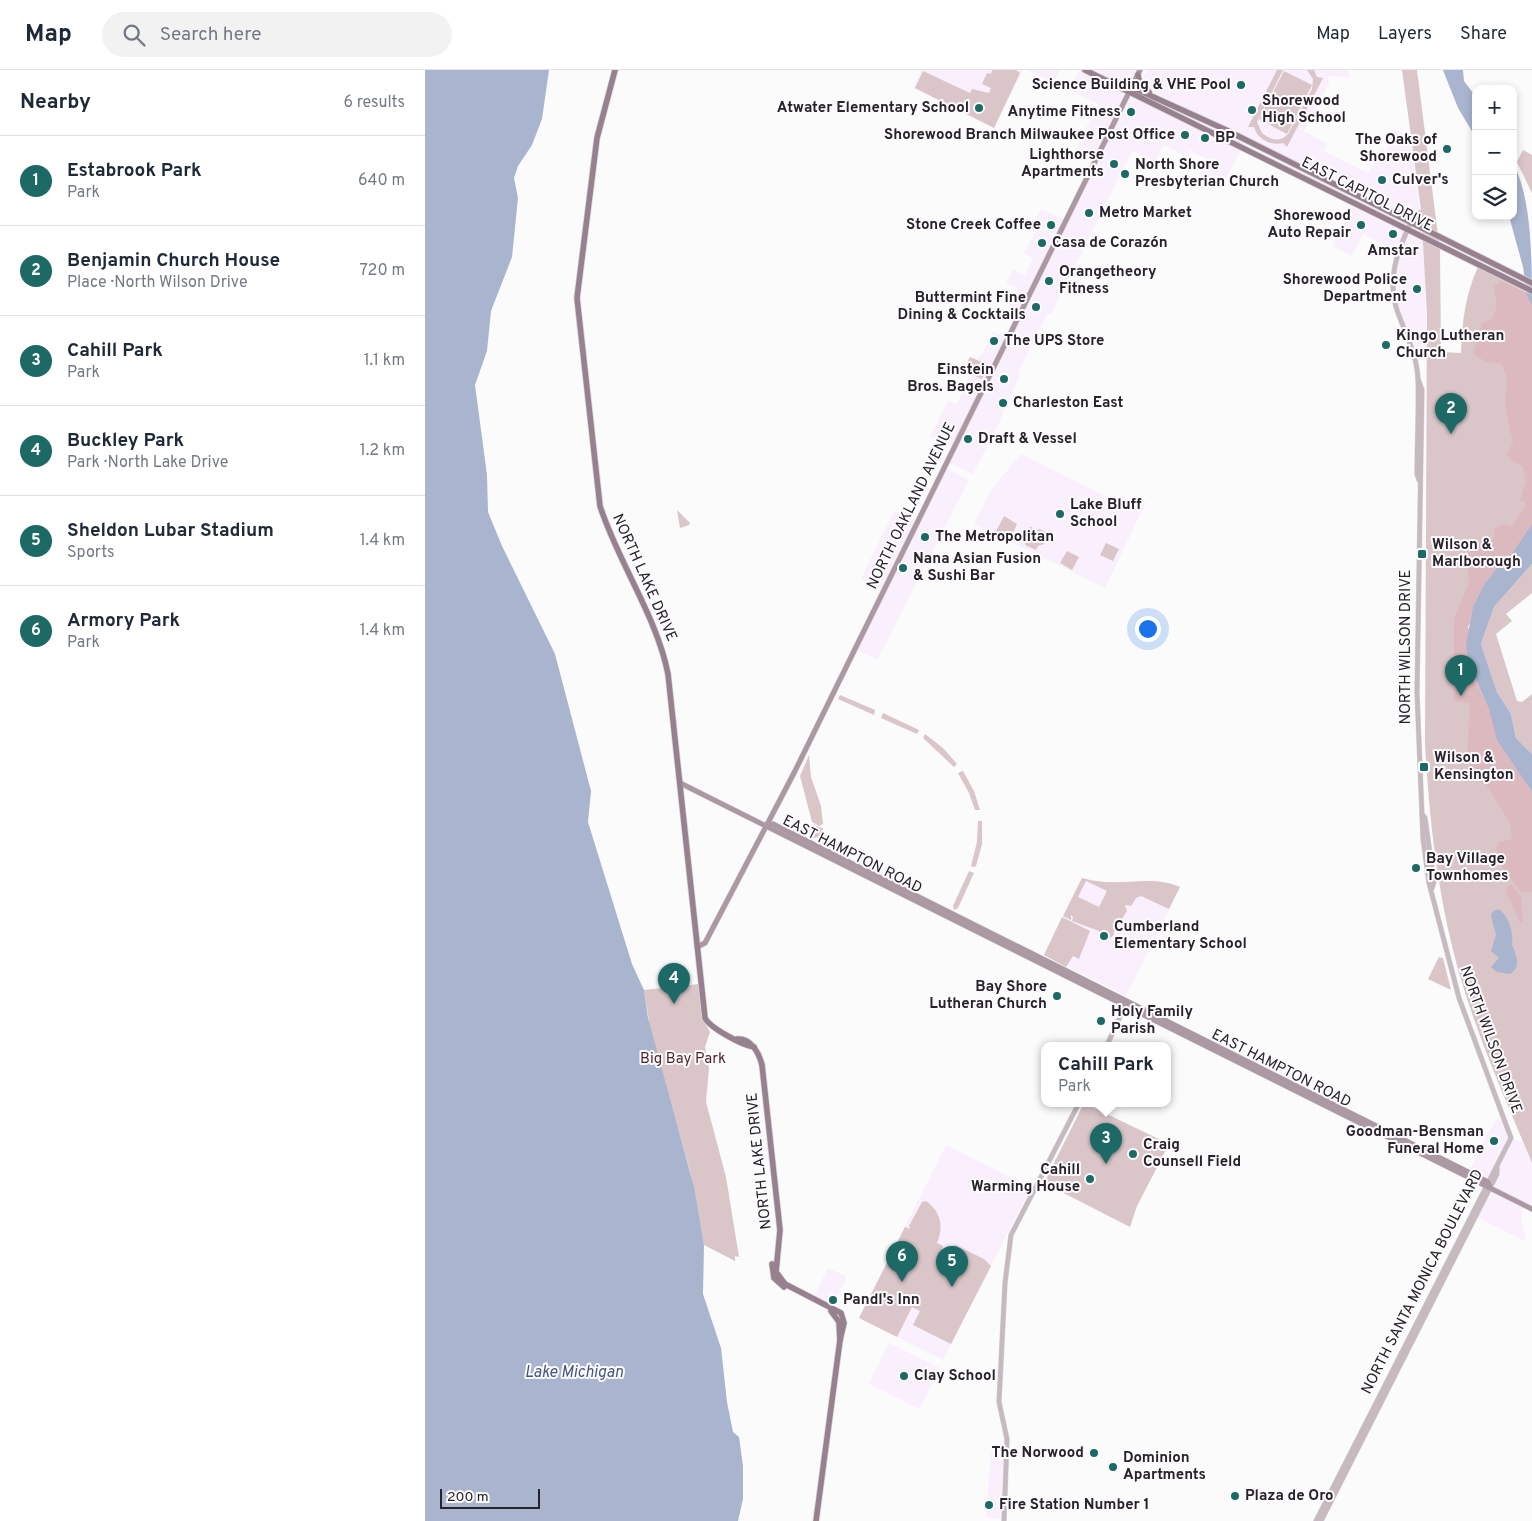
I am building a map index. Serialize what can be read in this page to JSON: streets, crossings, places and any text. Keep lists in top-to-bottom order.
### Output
{
  "streets": {
    "main road": [
      "EAST CAPITOL DRIVE",
      "NORTH OAKLAND AVENUE",
      "NORTH LAKE DRIVE",
      "EAST HAMPTON ROAD"
    ],
    "street": ["NORTH WILSON DRIVE", "NORTH SANTA MONICA BOULEVARD"]
  },
  "crossings": [
    ["EAST CAPITOL DRIVE", "NORTH OAKLAND AVENUE"],
    ["EAST CAPITOL DRIVE", "NORTH WILSON DRIVE"],
    ["NORTH OAKLAND AVENUE", "NORTH LAKE DRIVE"],
    ["NORTH OAKLAND AVENUE", "EAST HAMPTON ROAD"],
    ["NORTH LAKE DRIVE", "EAST HAMPTON ROAD"],
    ["NORTH WILSON DRIVE", "NORTH SANTA MONICA BOULEVARD"],
    ["EAST HAMPTON ROAD", "NORTH SANTA MONICA BOULEVARD"]
  ],
  "water": ["Lake Michigan"],
  "parks": ["Big Bay Park"],
  "places": {
    "other": [
      "Science Building & VHE Pool",
      "Atwater Elementary School",
      "Shorewood High School",
      "Anytime Fitness",
      "Shorewood Branch Milwaukee Post Office",
      "BP",
      "The Oaks of Shorewood",
      "Lighthorse Apartments",
      "North Shore Presbyterian Church",
      "Culver's",
      "Metro Market",
      "Stone Creek Coffee",
      "Shorewood Auto Repair",
      "Amstar",
      "Casa de Corazón",
      "Orangetheory Fitness",
      "Shorewood Police Department",
      "Buttermint Fine Dining & Cocktails",
      "The UPS Store",
      "Kingo Lutheran Church",
      "Einstein Bros. Bagels",
      "Charleston East",
      "Draft & Vessel",
      "Lake Bluff School",
      "The Metropolitan",
      "Nana Asian Fusion & Sushi Bar",
      "Bay Village Townhomes",
      "Cumberland Elementary School",
      "Bay Shore Lutheran Church",
      "Holy Family Parish",
      "Goodman-Bensman Funeral Home",
      "Craig Counsell Field",
      "Cahill Warming House",
      "Pandl's Inn",
      "Clay School",
      "The Norwood",
      "Dominion Apartments",
      "Plaza de Oro",
      "Fire Station Number 1"
    ],
    "transit": ["Wilson & Marlborough", "Wilson & Kensington"]
  },
  "scale_bar": "200 m",
  "page": {
    "header": "Map",
    "search": "Search here",
    "nav": ["Map", "Layers", "Share"],
    "heading": ["Nearby", "6 results"],
    "map_buttons": ["+", "−"],
    "list": [
      {
        "mark": "1",
        "name": "Estabrook Park",
        "note": "Park",
        "value": "640 m"
      },
      {
        "mark": "2",
        "name": "Benjamin Church House",
        "note": "Place · North Wilson Drive",
        "value": "720 m"
      },
      {
        "mark": "3",
        "name": "Cahill Park",
        "note": "Park",
        "value": "1.1 km"
      },
      {
        "mark": "4",
        "name": "Buckley Park",
        "note": "Park · North Lake Drive",
        "value": "1.2 km"
      },
      {
        "mark": "5",
        "name": "Sheldon Lubar Stadium",
        "note": "Sports",
        "value": "1.4 km"
      },
      {
        "mark": "6",
        "name": "Armory Park",
        "note": "Park",
        "value": "1.4 km"
      }
    ],
    "pins": [
      "2",
      "1",
      "4",
      "3",
      "6",
      "5"
    ],
    "popup": ["Cahill Park", "Park"],
    "scale": "200 m"
  }
}
